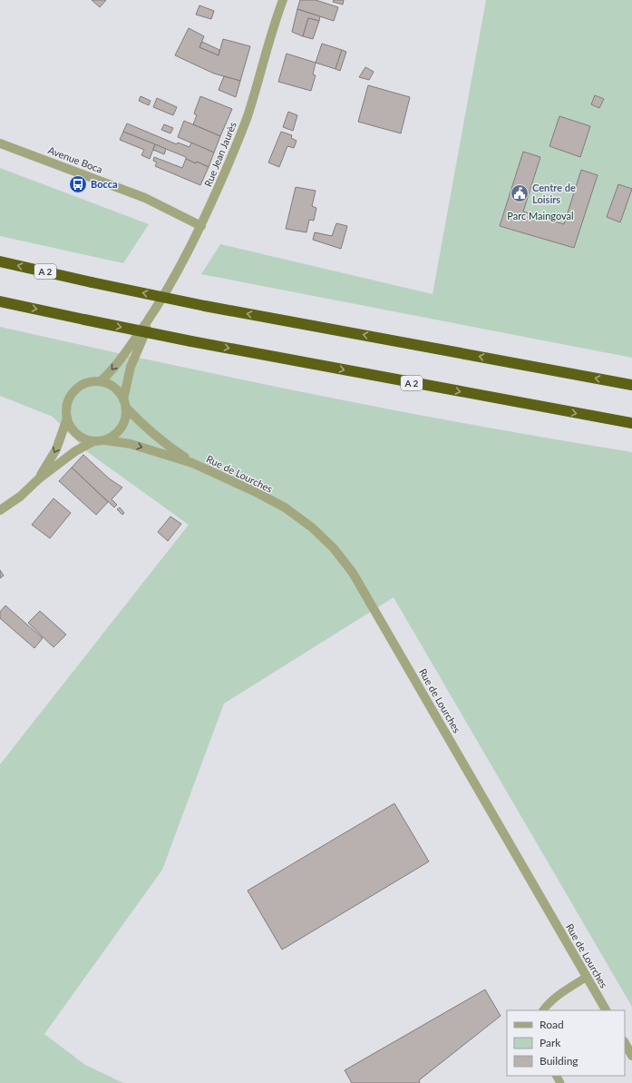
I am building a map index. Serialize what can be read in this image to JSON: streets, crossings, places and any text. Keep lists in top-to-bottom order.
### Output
{
  "streets": {
    "highway": ["A 2"],
    "street": ["Rue Jean Jaurès", "Avenue Boca", "Rue de Lourches"]
  },
  "crossings": [
    ["Rue Jean Jaurès", "Avenue Boca"],
    ["Rue Jean Jaurès", "Rue de Lourches"]
  ],
  "parks": ["Parc Maingoval"],
  "places": {
    "bus stop": ["Bocca"],
    "public building": ["Centre de Loisirs"]
  },
  "legend": ["Road", "Park", "Building"]
}
